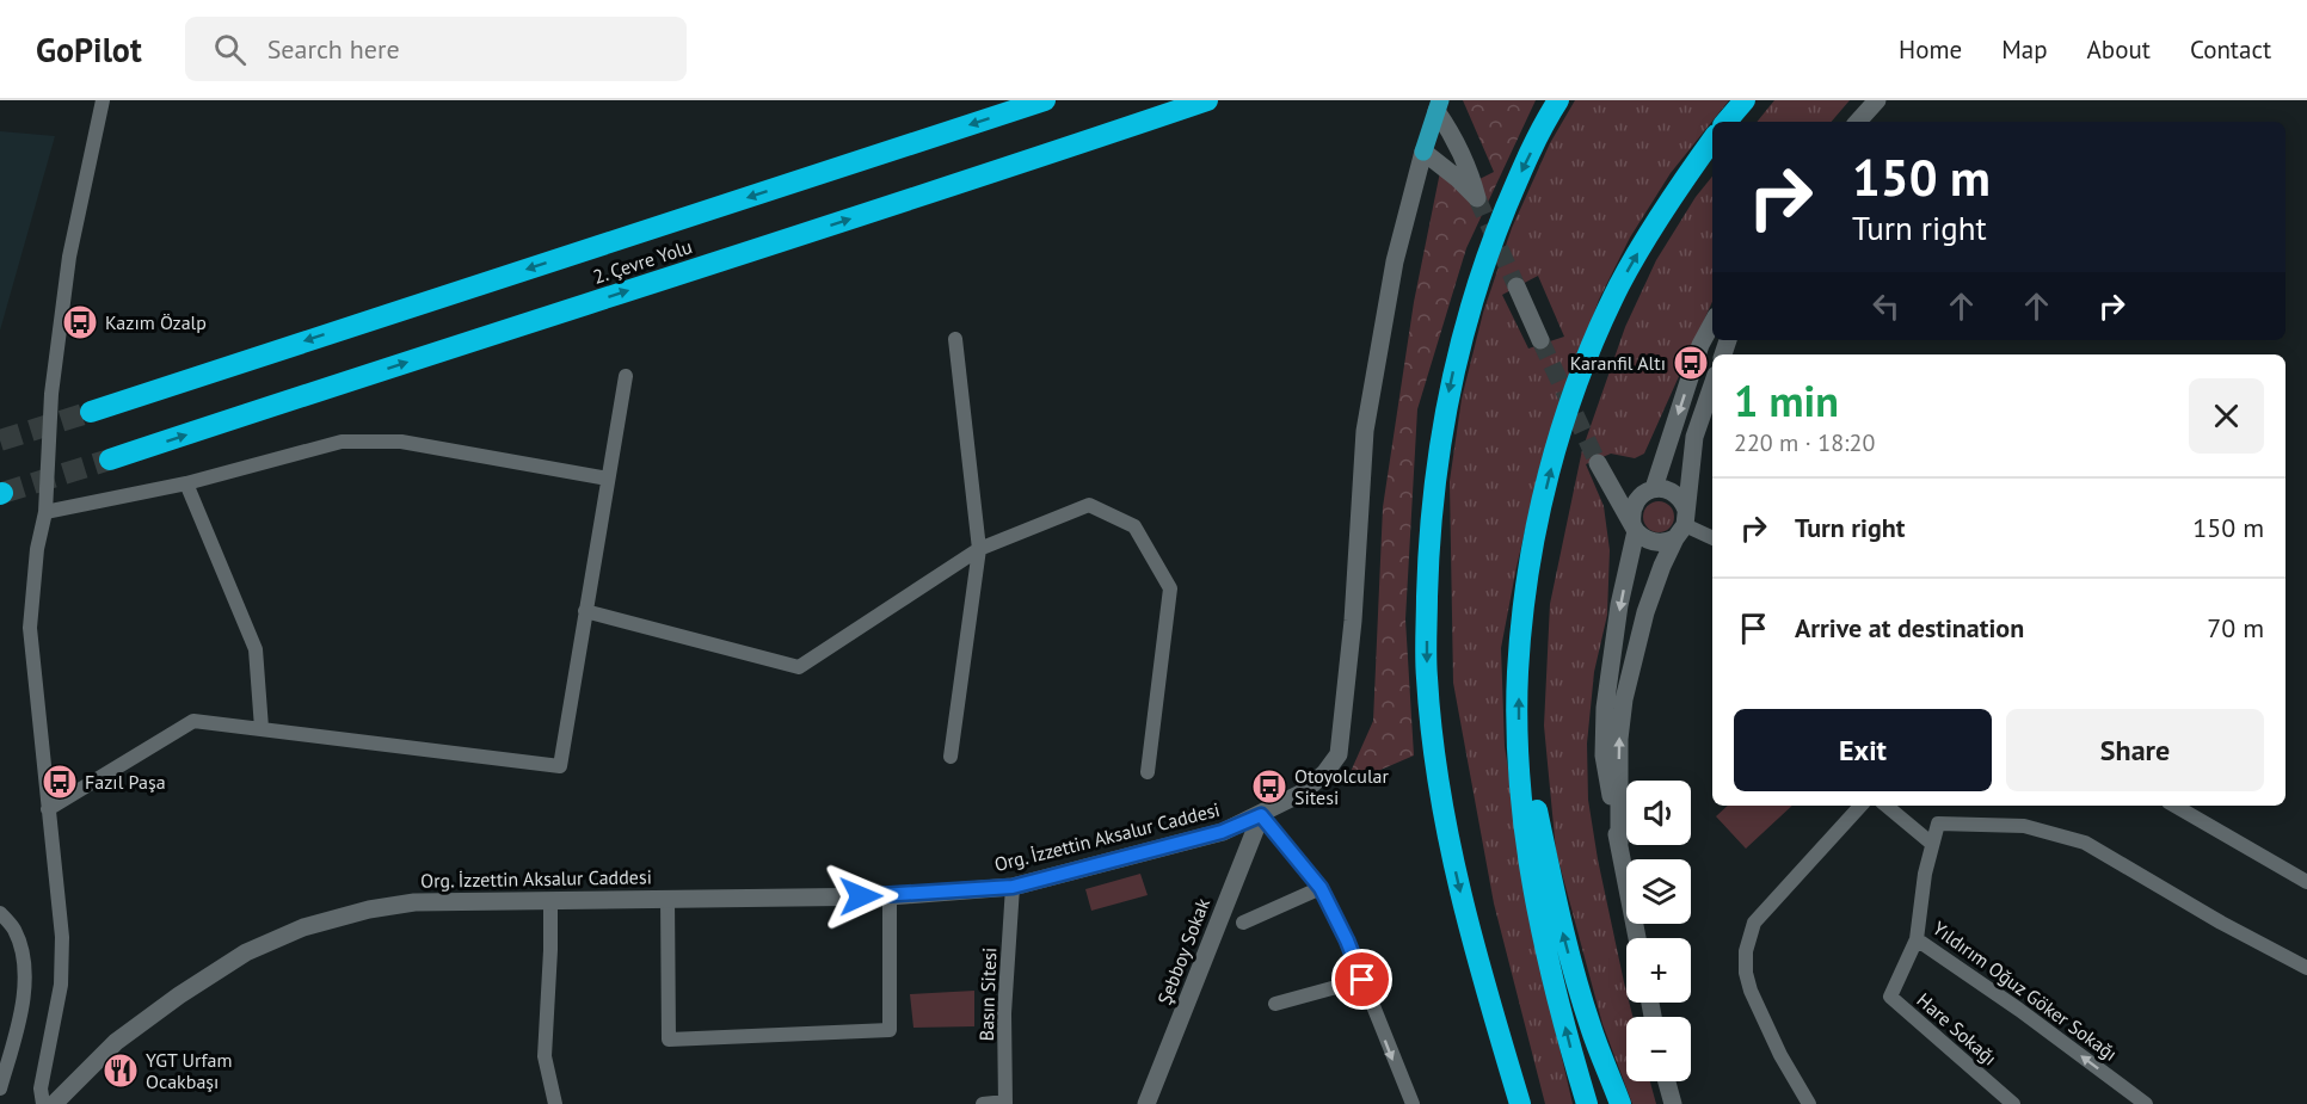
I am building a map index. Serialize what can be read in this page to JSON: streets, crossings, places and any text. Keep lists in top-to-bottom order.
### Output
{
  "streets": {
    "highway": ["2. Çevre Yolu"],
    "main road": ["Org. İzzettin Aksalur Caddesi", "Şebboy Sokak"],
    "street": ["Yıldırım Oğuz Göker Sokağı", "Basın Sitesi", "Hare Sokağı"]
  },
  "crossings": [
    ["Org. İzzettin Aksalur Caddesi", "Şebboy Sokak"],
    ["Org. İzzettin Aksalur Caddesi", "Basın Sitesi"],
    ["Yıldırım Oğuz Göker Sokağı", "Hare Sokağı"]
  ],
  "one_way": ["Yıldırım Oğuz Göker Sokağı"],
  "places": {
    "bus stop": [
      "Kazım Özalp",
      "Karanfil Altı",
      "Fazıl Paşa",
      "Otoyolcular Sitesi"
    ],
    "restaurant": ["YGT Urfam Ocakbaşı"]
  },
  "page": {
    "header": "GoPilot",
    "search": "Search here",
    "nav": [
      "Home",
      "Map",
      "About",
      "Contact"
    ],
    "turn": ["150 m", "Turn right"],
    "heading": ["1 min", "220 m · 18:20"],
    "list": [
      {
        "name": "Turn right",
        "value": "150 m"
      },
      {
        "name": "Arrive at destination",
        "value": "70 m"
      }
    ],
    "buttons": ["Exit", "Share"],
    "map_buttons": ["+", "−"]
  }
}
